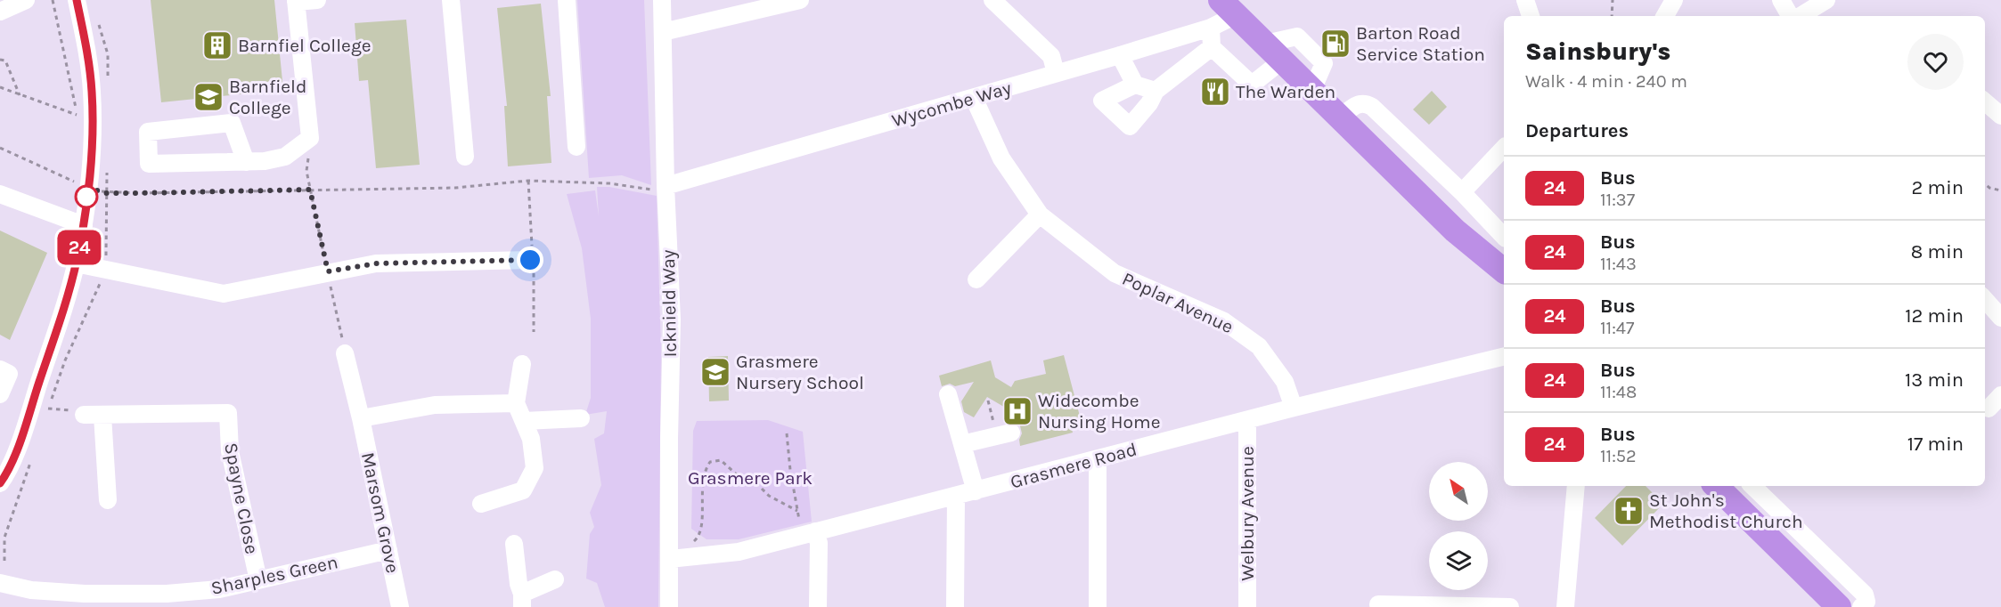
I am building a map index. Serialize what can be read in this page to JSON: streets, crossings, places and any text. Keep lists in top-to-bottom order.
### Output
{
  "streets": {
    "street": [
      "Wycombe Way",
      "Poplar Avenue",
      "Icknield Way",
      "Grasmere Road",
      "Spayne Close",
      "Marsom Grove",
      "Welbury Avenue",
      "Sharples Green"
    ]
  },
  "crossings": [
    ["Wycombe Way", "Poplar Avenue"],
    ["Wycombe Way", "Icknield Way"],
    ["Poplar Avenue", "Grasmere Road"],
    ["Icknield Way", "Grasmere Road"],
    ["Grasmere Road", "Welbury Avenue"],
    ["Spayne Close", "Sharples Green"],
    ["Marsom Grove", "Sharples Green"]
  ],
  "parks": ["Grasmere Park"],
  "places": {
    "fuel station": ["Barton Road Service Station"],
    "building": ["Barnfiel College"],
    "restaurant": ["The Warden"],
    "school or university": ["Barnfield College", "Grasmere Nursery School"],
    "hospital": ["Widecombe Nursing Home"],
    "church": ["St John's Methodist Church"]
  },
  "lines": ["bus line 24"],
  "north": "top left",
  "page": {
    "on_map": "24",
    "heading": [
      ["Sainsbury's", "Walk · 4 min · 240 m"],
      "Departures"
    ],
    "list": [
      {
        "mark": "24",
        "name": "Bus",
        "note": "11:37",
        "value": "2 min"
      },
      {
        "mark": "24",
        "name": "Bus",
        "note": "11:43",
        "value": "8 min"
      },
      {
        "mark": "24",
        "name": "Bus",
        "note": "11:47",
        "value": "12 min"
      },
      {
        "mark": "24",
        "name": "Bus",
        "note": "11:48",
        "value": "13 min"
      },
      {
        "mark": "24",
        "name": "Bus",
        "note": "11:52",
        "value": "17 min"
      }
    ]
  }
}
